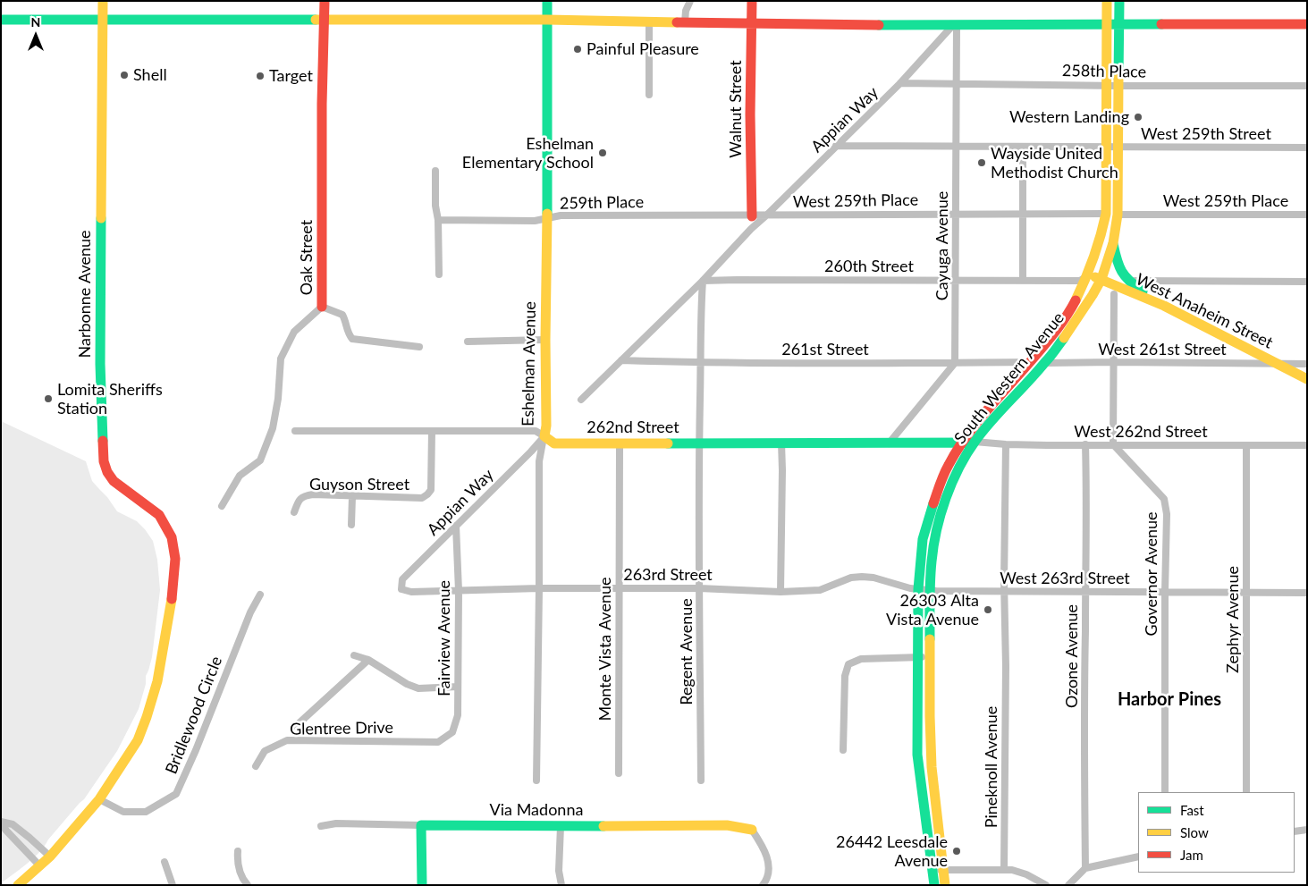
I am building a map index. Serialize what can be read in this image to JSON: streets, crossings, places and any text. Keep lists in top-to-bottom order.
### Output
{
  "streets": {
    "main road": [
      "Walnut Street",
      "Oak Street",
      "Narbonne Avenue",
      "West Anaheim Street",
      "Eshelman Avenue",
      "South Western Avenue",
      "262nd Street",
      "Via Madonna"
    ],
    "street": [
      "258th Place",
      "Appian Way",
      "West 259th Street",
      "West 259th Place",
      "259th Place",
      "Cayuga Avenue",
      "260th Street",
      "261st Street",
      "West 261st Street",
      "West 262nd Street",
      "Guyson Street",
      "Governor Avenue",
      "263rd Street",
      "West 263rd Street",
      "Zephyr Avenue",
      "Fairview Avenue",
      "Monte Vista Avenue",
      "Regent Avenue",
      "Ozone Avenue",
      "Bridlewood Circle",
      "Glentree Drive",
      "Pineknoll Avenue"
    ]
  },
  "crossings": [
    ["258th Place", "Appian Way"],
    ["258th Place", "Cayuga Avenue"],
    ["258th Place", "South Western Avenue"],
    ["Walnut Street", "259th Place"],
    ["Appian Way", "West 259th Street"],
    ["Appian Way", "West 259th Place"],
    ["Appian Way", "259th Place"],
    ["Appian Way", "Cayuga Avenue"],
    ["Appian Way", "260th Street"],
    ["Appian Way", "261st Street"],
    ["Appian Way", "Eshelman Avenue"],
    ["Appian Way", "262nd Street"],
    ["Appian Way", "263rd Street"],
    ["Appian Way", "Fairview Avenue"],
    ["Appian Way", "Regent Avenue"],
    ["West 259th Street", "Cayuga Avenue"],
    ["West 259th Street", "South Western Avenue"],
    ["West 259th Place", "259th Place"],
    ["West 259th Place", "Cayuga Avenue"],
    ["West 259th Place", "South Western Avenue"],
    ["259th Place", "Eshelman Avenue"],
    ["Cayuga Avenue", "260th Street"],
    ["Cayuga Avenue", "261st Street"],
    ["260th Street", "West Anaheim Street"],
    ["260th Street", "South Western Avenue"],
    ["260th Street", "Regent Avenue"],
    ["Narbonne Avenue", "Bridlewood Circle"],
    ["West Anaheim Street", "West 261st Street"],
    ["West Anaheim Street", "South Western Avenue"],
    ["261st Street", "South Western Avenue"],
    ["261st Street", "Regent Avenue"],
    ["West 261st Street", "South Western Avenue"],
    ["Eshelman Avenue", "262nd Street"],
    ["Eshelman Avenue", "263rd Street"],
    ["South Western Avenue", "262nd Street"],
    ["South Western Avenue", "West 262nd Street"],
    ["South Western Avenue", "263rd Street"],
    ["South Western Avenue", "West 263rd Street"],
    ["262nd Street", "West 262nd Street"],
    ["262nd Street", "Guyson Street"],
    ["262nd Street", "Monte Vista Avenue"],
    ["262nd Street", "Regent Avenue"],
    ["West 262nd Street", "Governor Avenue"],
    ["West 262nd Street", "Zephyr Avenue"],
    ["West 262nd Street", "Ozone Avenue"],
    ["West 262nd Street", "Pineknoll Avenue"],
    ["Governor Avenue", "West 263rd Street"],
    ["263rd Street", "West 263rd Street"],
    ["263rd Street", "Fairview Avenue"],
    ["263rd Street", "Monte Vista Avenue"],
    ["263rd Street", "Regent Avenue"],
    ["West 263rd Street", "Zephyr Avenue"],
    ["West 263rd Street", "Ozone Avenue"],
    ["West 263rd Street", "Pineknoll Avenue"],
    ["Fairview Avenue", "Glentree Drive"]
  ],
  "districts": ["Harbor Pines"],
  "places": [
    "Painful Pleasure",
    "Shell",
    "Target",
    "Western Landing",
    "Eshelman Elementary School",
    "Wayside United Methodist Church",
    "Lomita Sheriffs Station",
    "26303 Alta Vista Avenue",
    "26442 Leesdale Avenue"
  ],
  "legend": ["Fast", "Slow", "Jam"],
  "north": "top"
}
